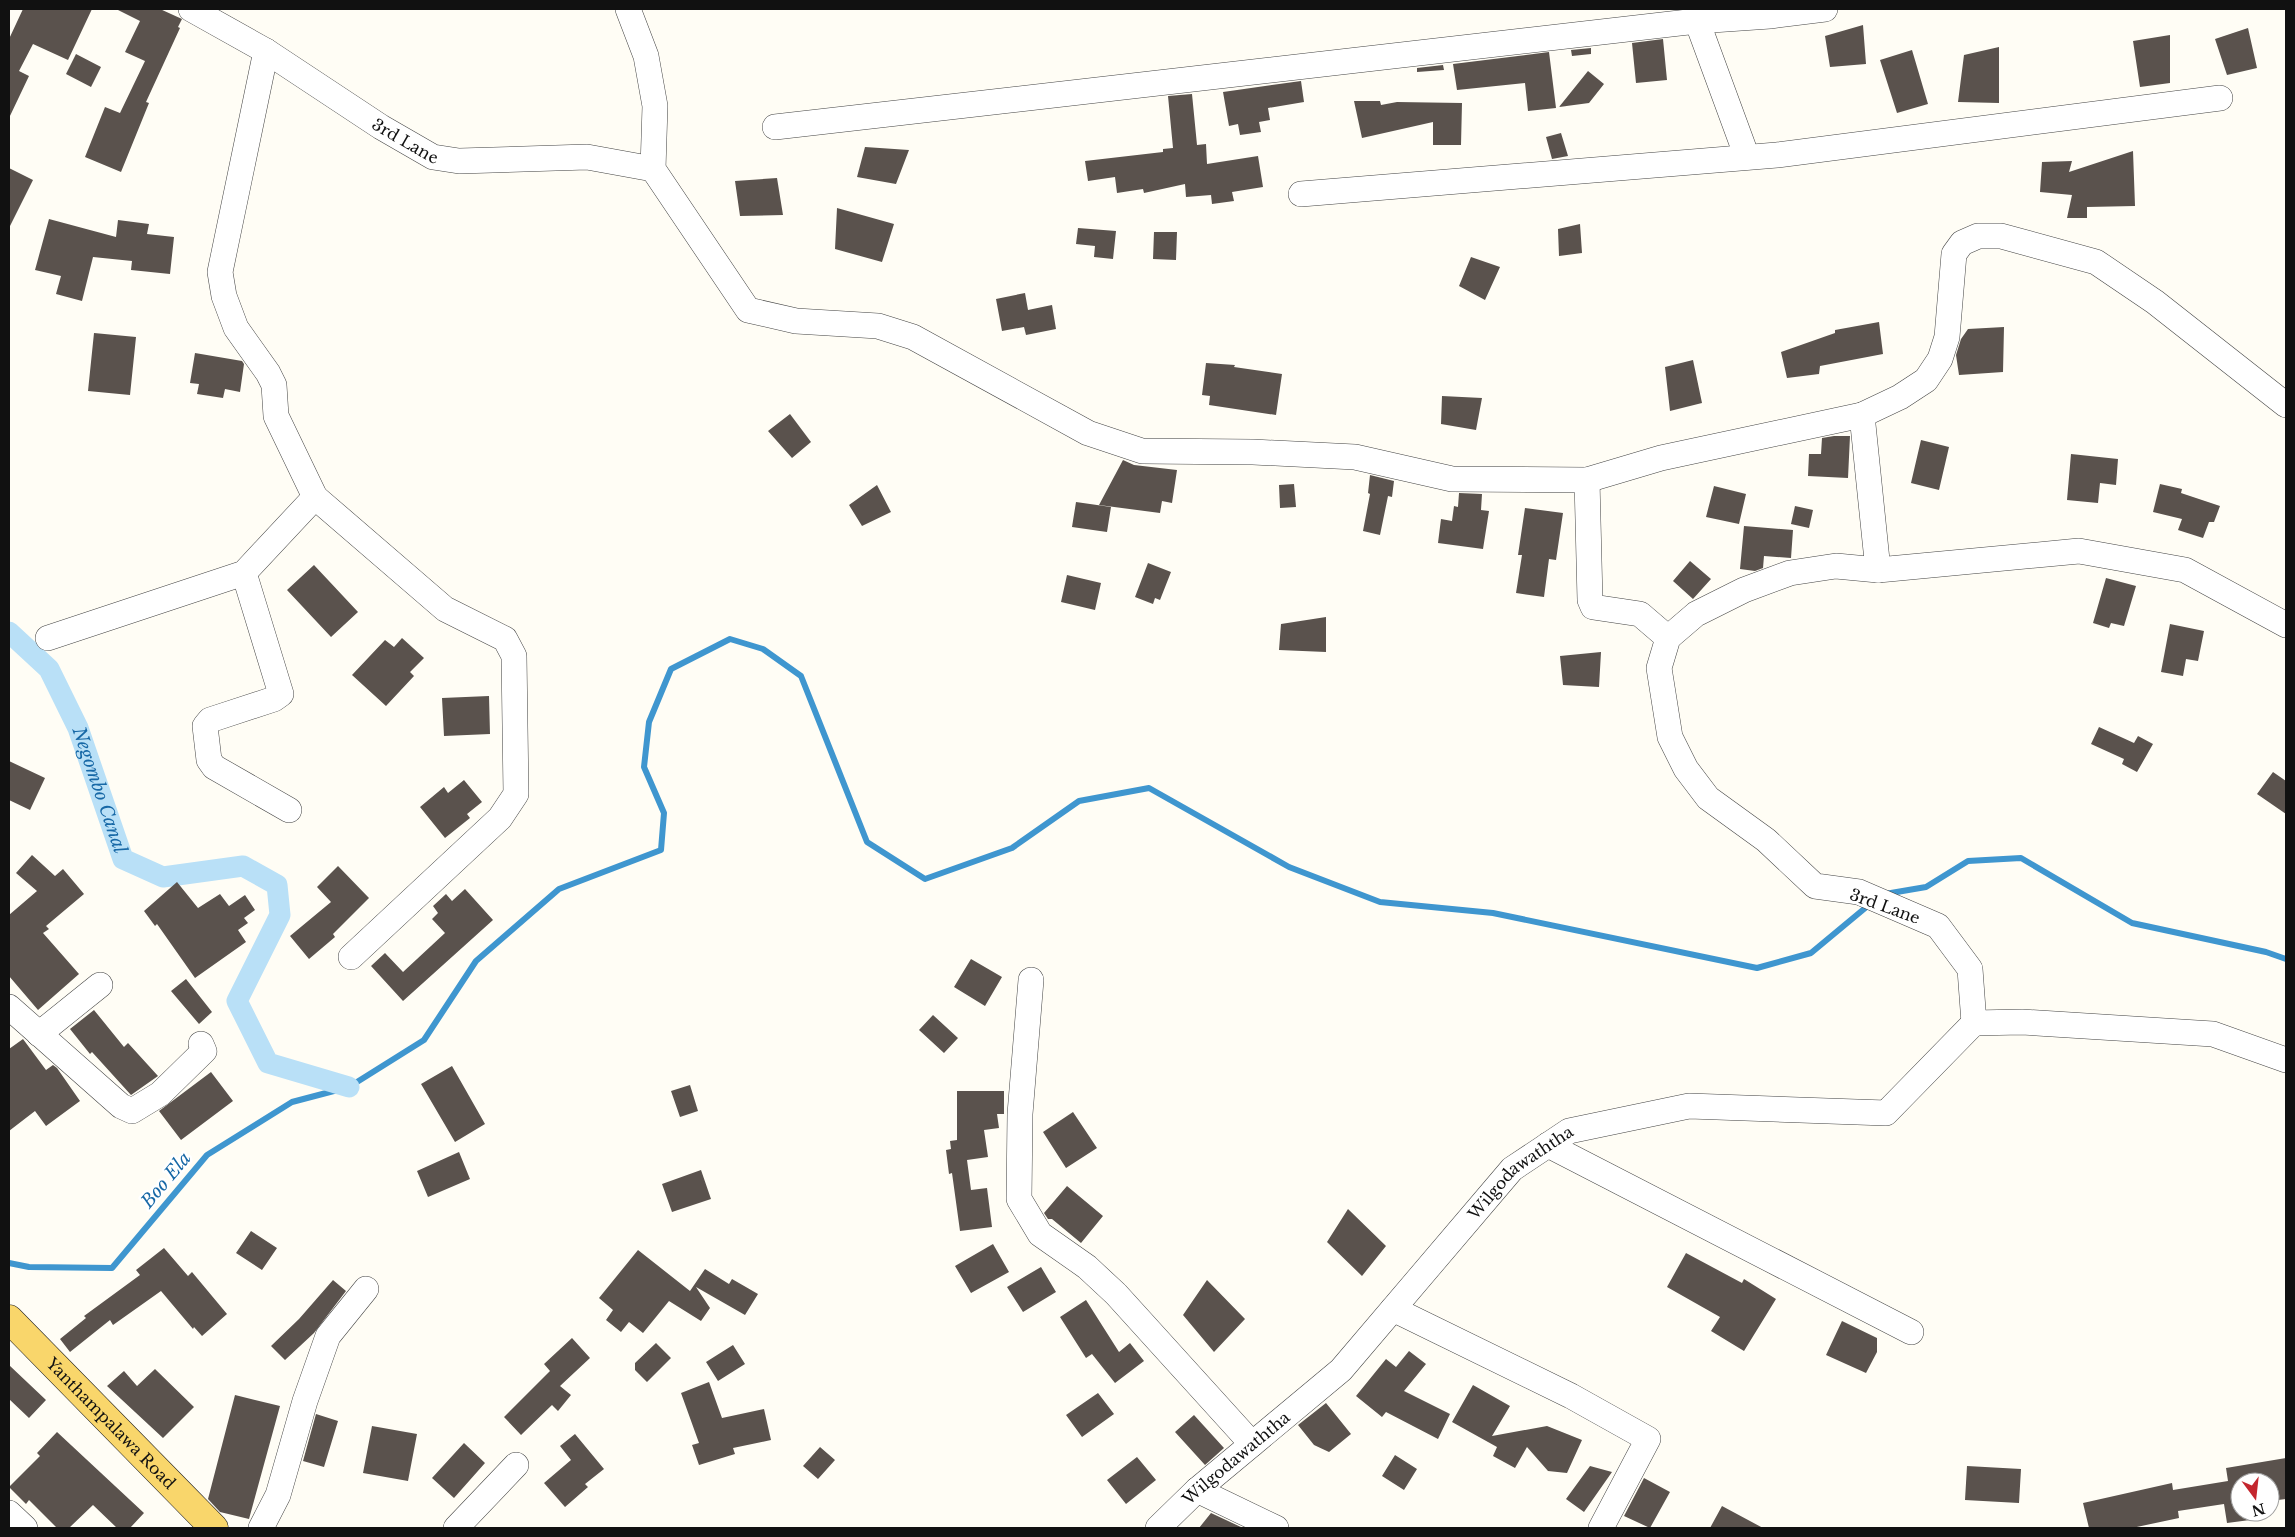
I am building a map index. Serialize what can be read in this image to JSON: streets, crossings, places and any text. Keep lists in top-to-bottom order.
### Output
{
  "streets": {
    "main road": ["Yanthampalawa Road"],
    "street": ["3rd Lane", "Wilgodawaththa"]
  },
  "crossings": [
    ["3rd Lane", "Wilgodawaththa"]
  ],
  "water": ["Negombo Canal", "Boo Ela"],
  "north": "bottom"
}
